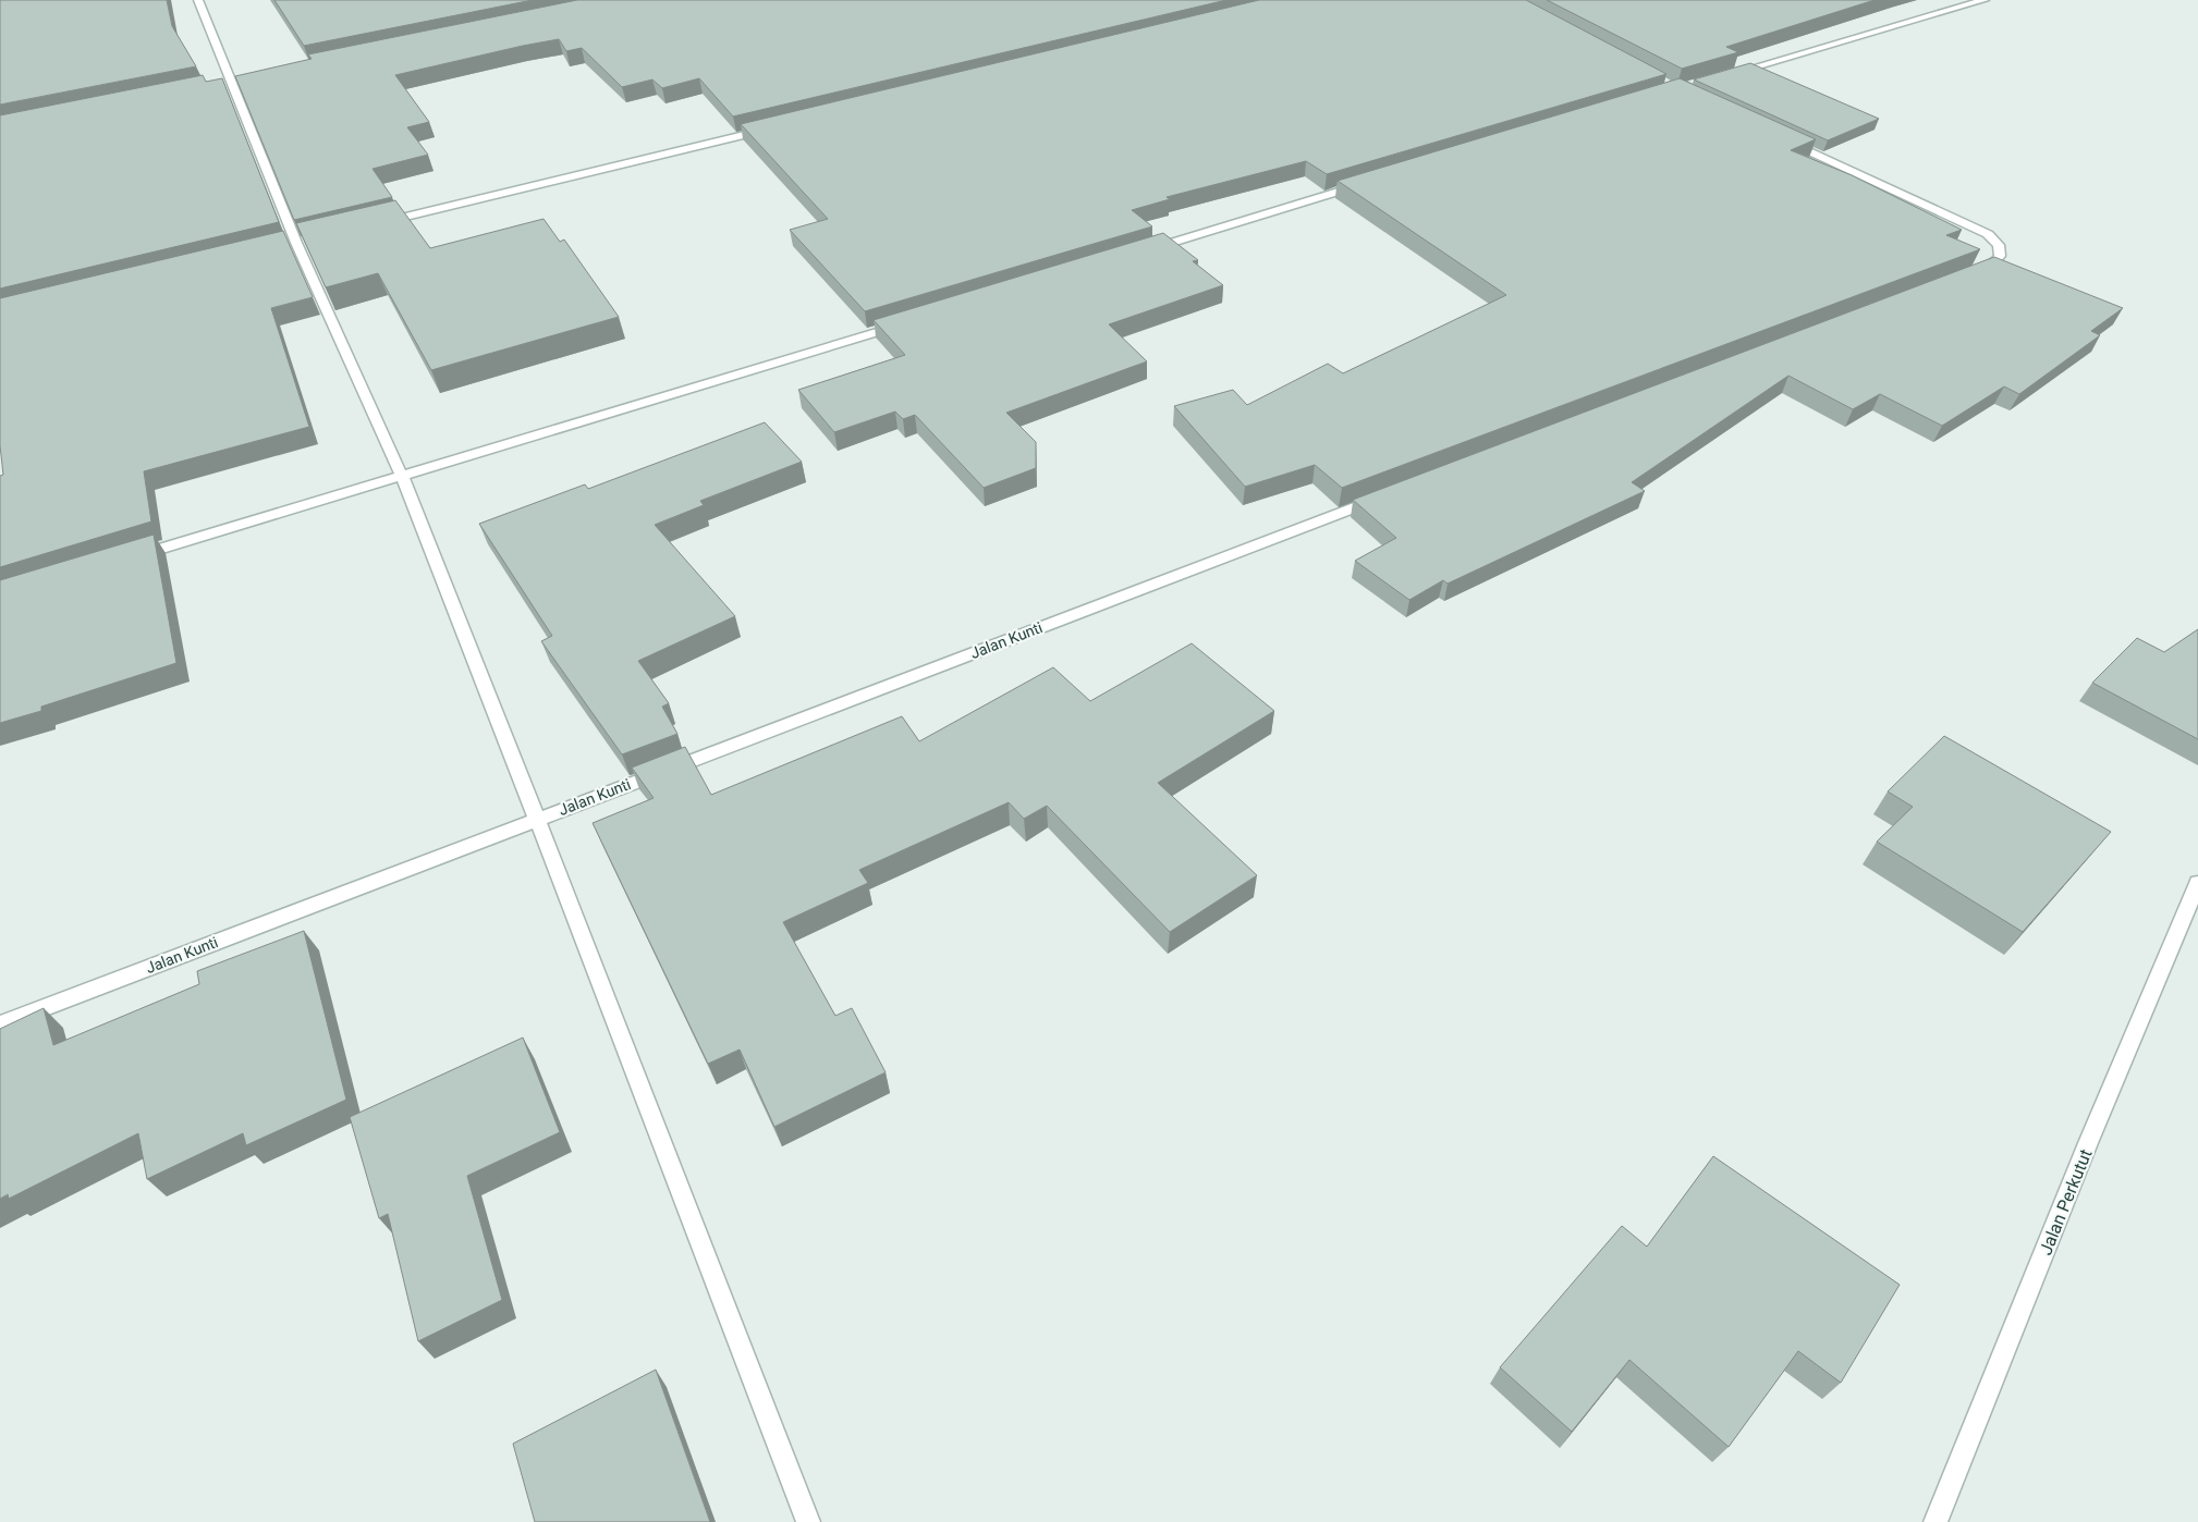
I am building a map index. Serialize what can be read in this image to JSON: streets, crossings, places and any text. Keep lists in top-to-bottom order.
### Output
{
  "streets": {
    "street": ["Jalan Kunti", "Jalan Perkutut"]
  }
}
